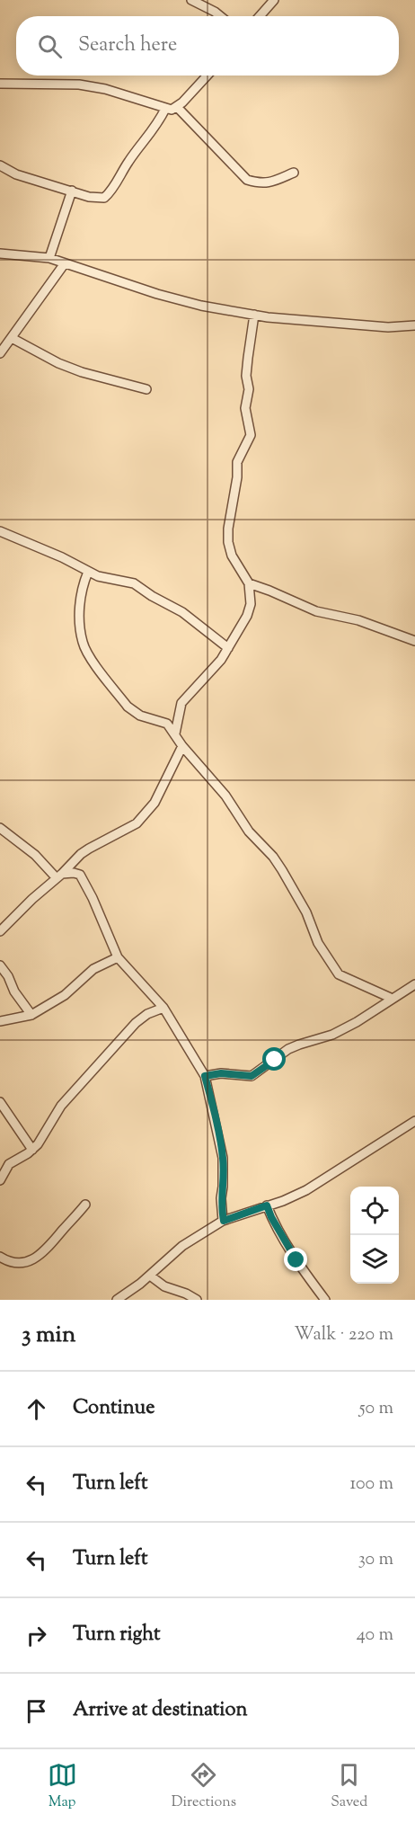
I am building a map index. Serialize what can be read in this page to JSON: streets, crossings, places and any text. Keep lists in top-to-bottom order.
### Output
{
  "page": {
    "search": "Search here",
    "heading": ["3 min", "Walk · 220 m"],
    "list": [
      ["Continue", "50 m"],
      ["Turn left", "100 m"],
      ["Turn left", "30 m"],
      ["Turn right", "40 m"],
      "Arrive at destination"
    ],
    "nav": ["Map", "Directions", "Saved"]
  }
}
